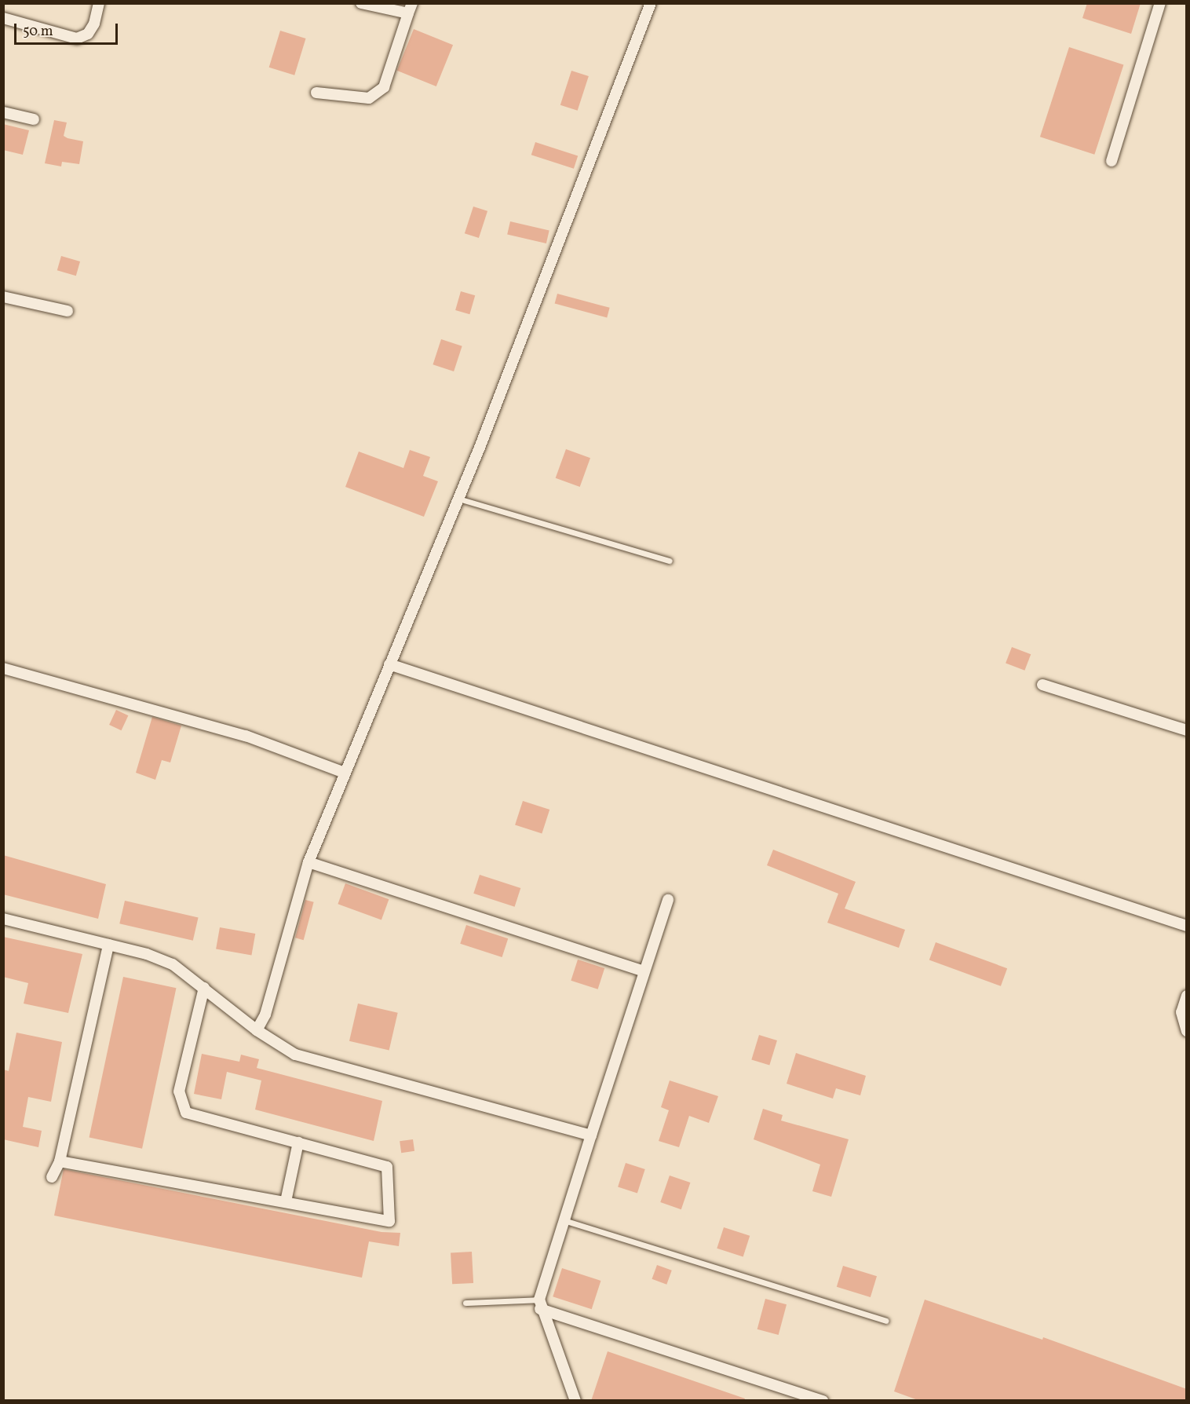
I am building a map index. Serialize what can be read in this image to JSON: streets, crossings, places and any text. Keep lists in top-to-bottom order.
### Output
{
  "scale_bar": "50 m"
}
